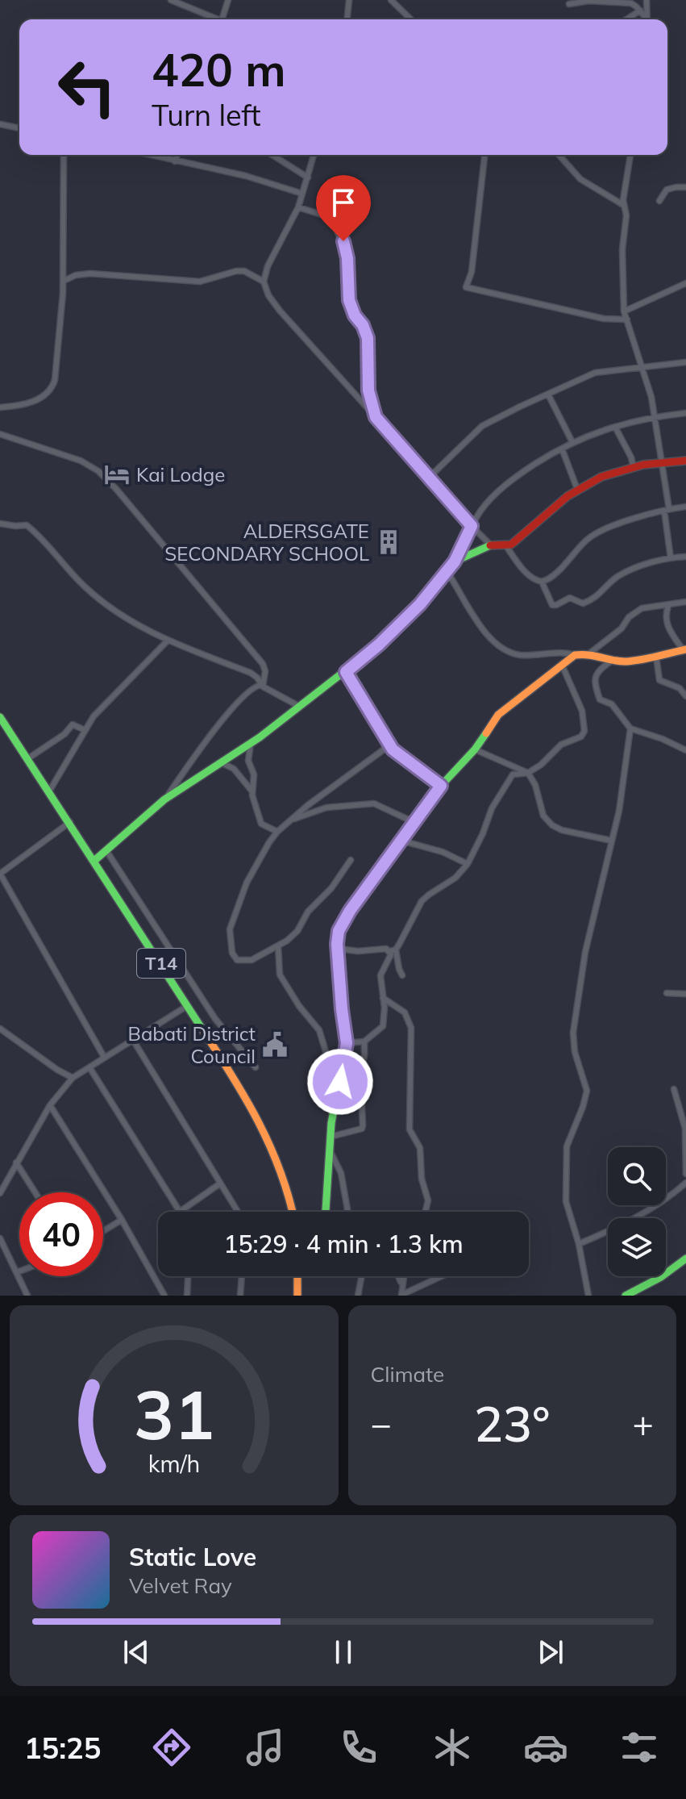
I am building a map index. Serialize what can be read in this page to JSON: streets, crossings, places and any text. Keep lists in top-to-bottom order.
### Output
{
  "streets": {
    "main road": ["T14"]
  },
  "places": {
    "hotel": ["Kai Lodge"],
    "building": ["ALDERSGATE SECONDARY SCHOOL"],
    "public building": ["Babati District Council"]
  },
  "page": {
    "turn": ["420 m", "Turn left"],
    "limit": "40",
    "trip": "15:29 · 4 min · 1.3 km",
    "tile": "Climate",
    "heat": ["−", "23°", "+"],
    "song": ["Static Love", "Velvet Ray"],
    "tabs": "15:25",
    "gauge": ["31", "km/h"]
  }
}
